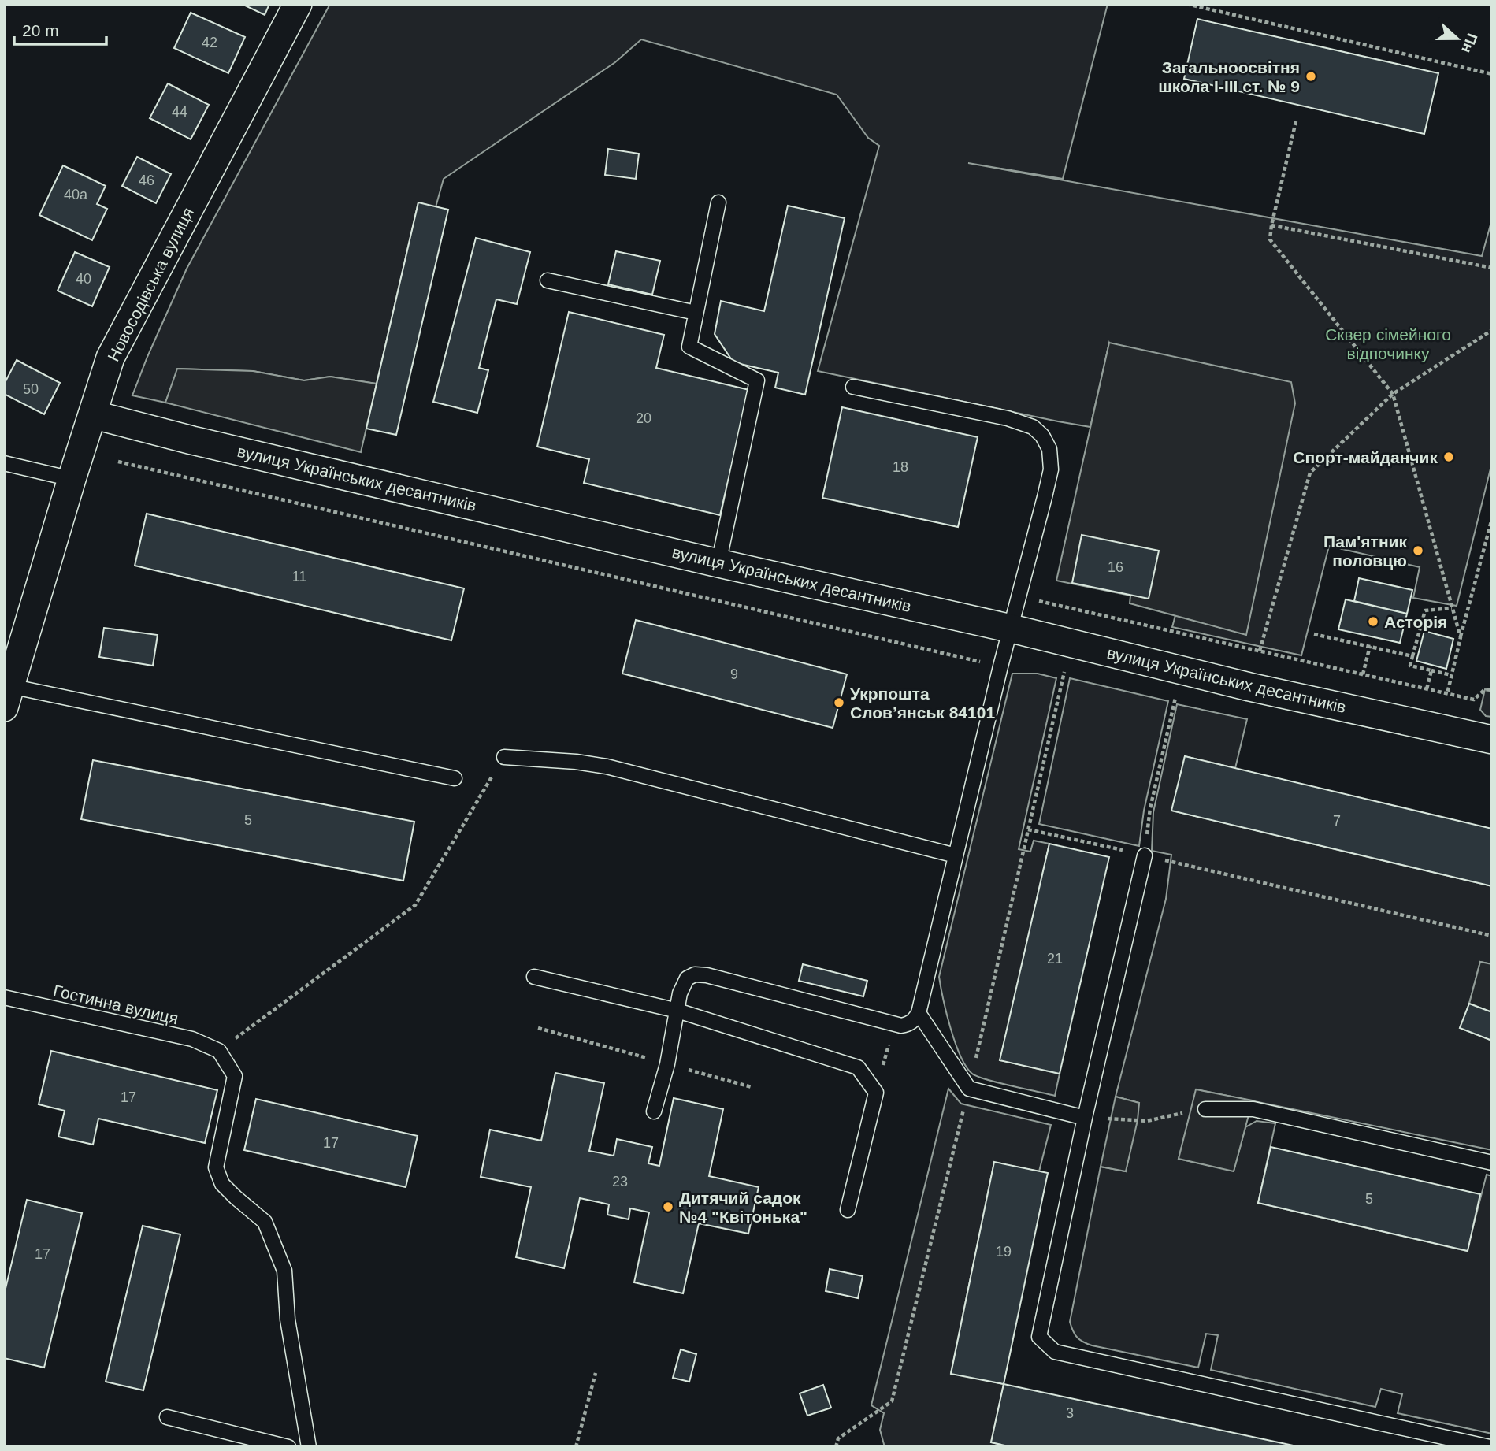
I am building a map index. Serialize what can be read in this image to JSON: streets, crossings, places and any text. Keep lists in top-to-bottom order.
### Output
{
  "streets": {
    "street": ["Новосодівська вулиця", "вулиця Українських десантників"],
    "lane": ["Гостинна вулиця"]
  },
  "crossings": [
    ["Новосодівська вулиця", "вулиця Українських десантників"]
  ],
  "parks": ["Сквер сімейного відпочинку"],
  "places": [
    "Загальноосвітня школа І-ІІІ ст. № 9",
    "Спорт-майданчик",
    "Пам'ятник половцю",
    "Асторія",
    "Укрпошта Слов’янськ 84101",
    "Дитячий садок №4 \"Квітонька\""
  ],
  "house_numbers": [
    "42",
    "44",
    "46",
    "40а",
    "40",
    "50",
    "20",
    "18",
    "16",
    "11",
    "9",
    "5",
    "7",
    "21",
    "17",
    "17",
    "23",
    "5",
    "19",
    "17",
    "3"
  ],
  "scale_bar": "20 m",
  "north": "right"
}
